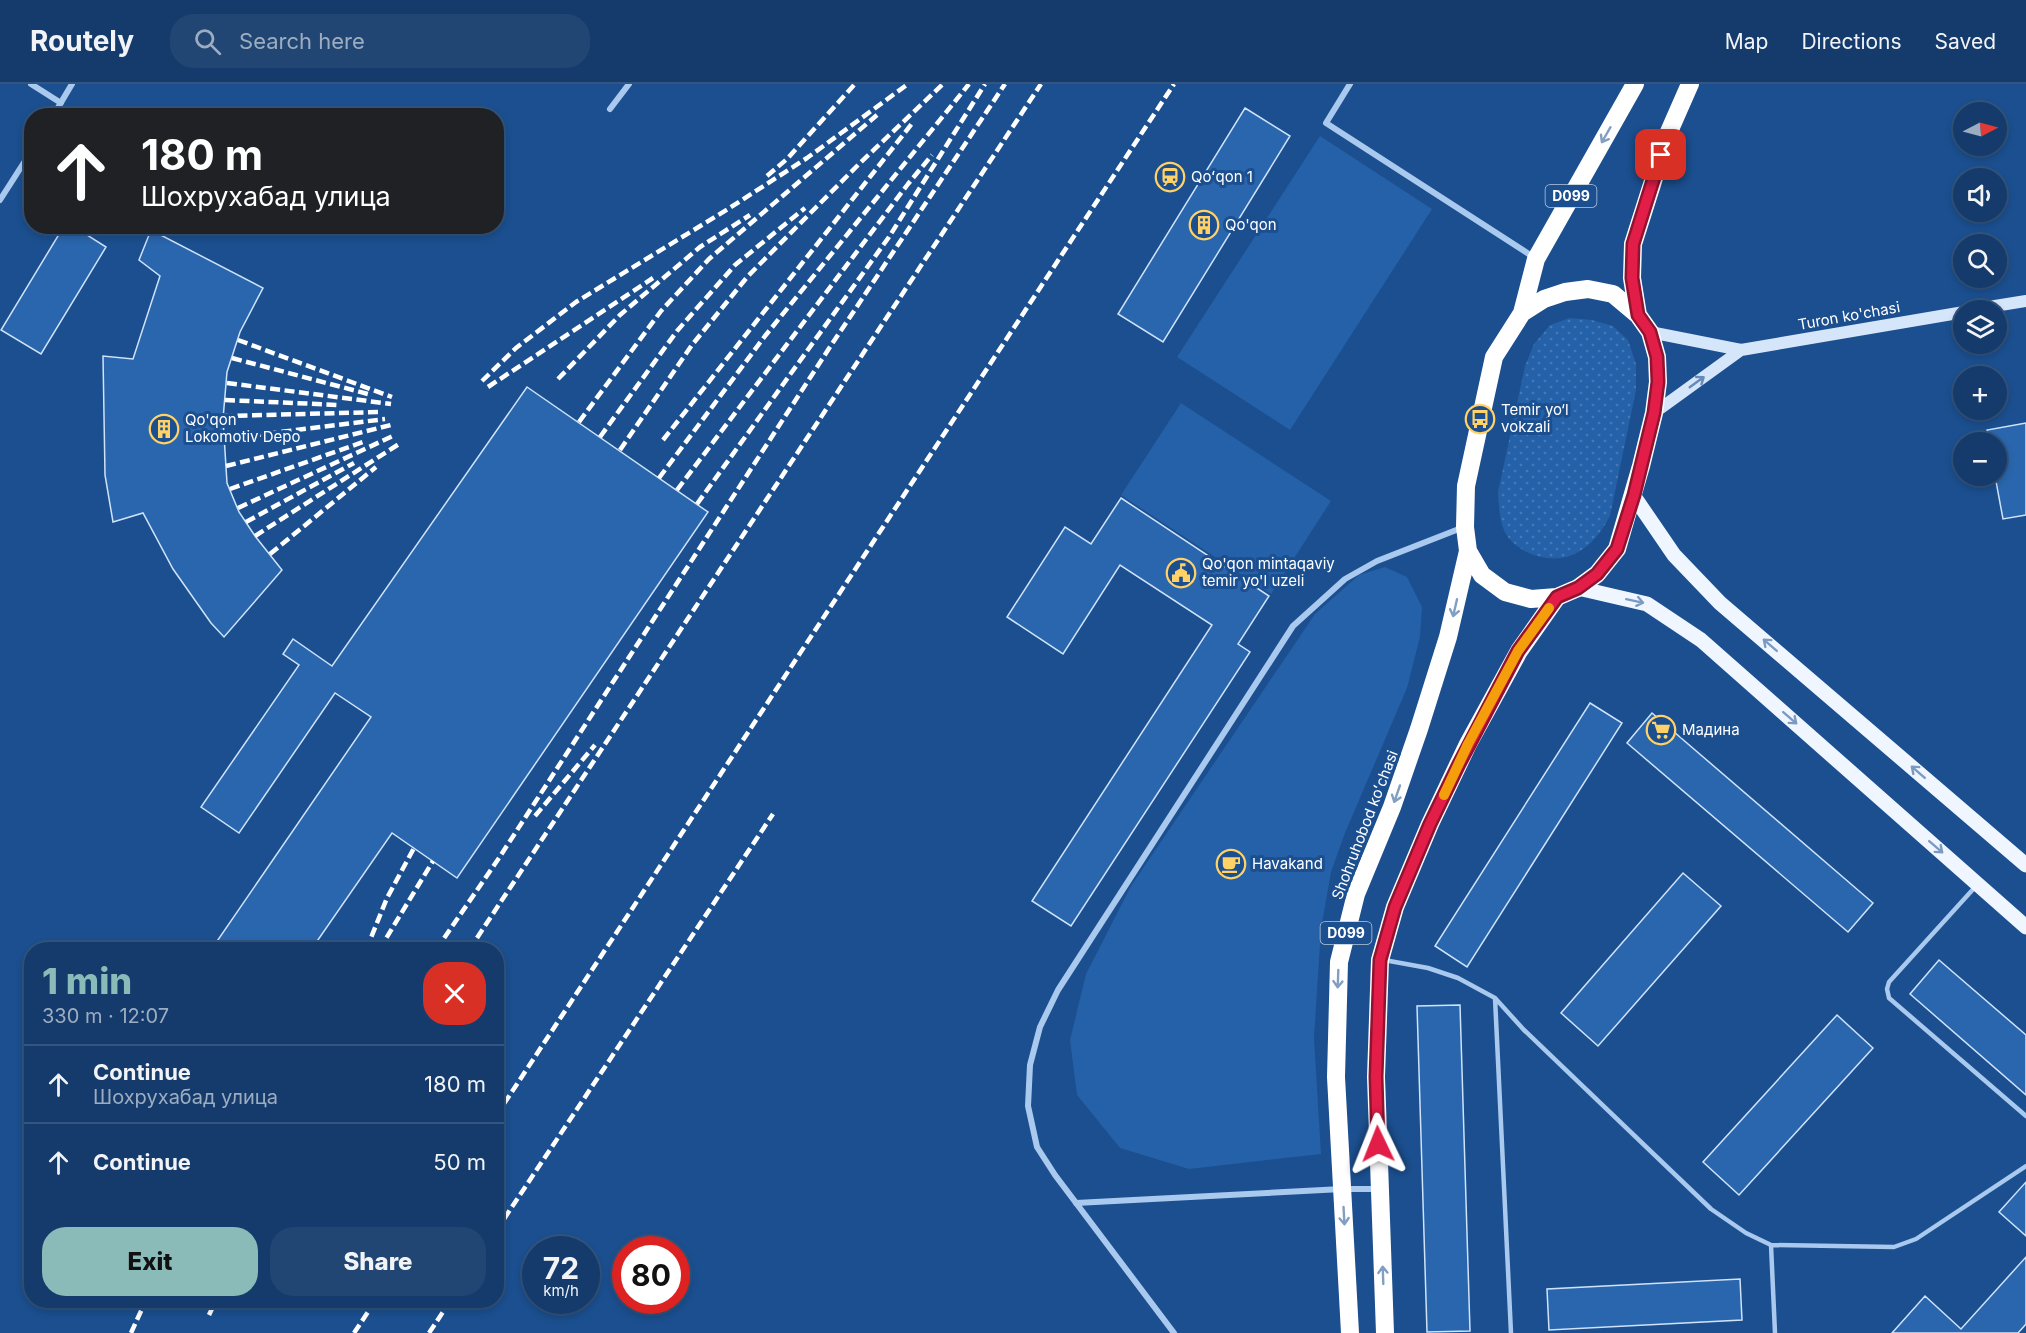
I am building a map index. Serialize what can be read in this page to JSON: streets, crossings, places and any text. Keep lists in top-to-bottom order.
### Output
{
  "streets": {
    "highway": ["D099", "Shohruhobod koʻchasi"],
    "main road": ["Turon ko'chasi"]
  },
  "crossings": [
    ["D099", "Turon ko'chasi"],
    ["D099", "Shohruhobod koʻchasi"]
  ],
  "places": {
    "station": ["Qoʻqon 1"],
    "building": ["Qo'qon", "Qo'qon Lokomotiv Depo"],
    "bus stop": ["Temir yo‘l vokzali"],
    "public building": ["Qo'qon mintaqaviy temir yo'l uzeli"],
    "supermarket": ["Мадина"],
    "cafe": ["Havakand"]
  },
  "north": "right",
  "page": {
    "header": "Routely",
    "search": "Search here",
    "nav": ["Map", "Directions", "Saved"],
    "map_buttons": ["+", "−"],
    "turn": ["180 m", "Шохрухабад улица"],
    "heading": ["1 min", "330 m · 12:07"],
    "list": [
      {
        "name": "Continue",
        "note": "Шохрухабад улица",
        "value": "180 m"
      },
      {
        "name": "Continue",
        "value": "50 m"
      }
    ],
    "buttons": ["Exit", "Share"],
    "speed": "72 km/h",
    "limit": "80"
  }
}
